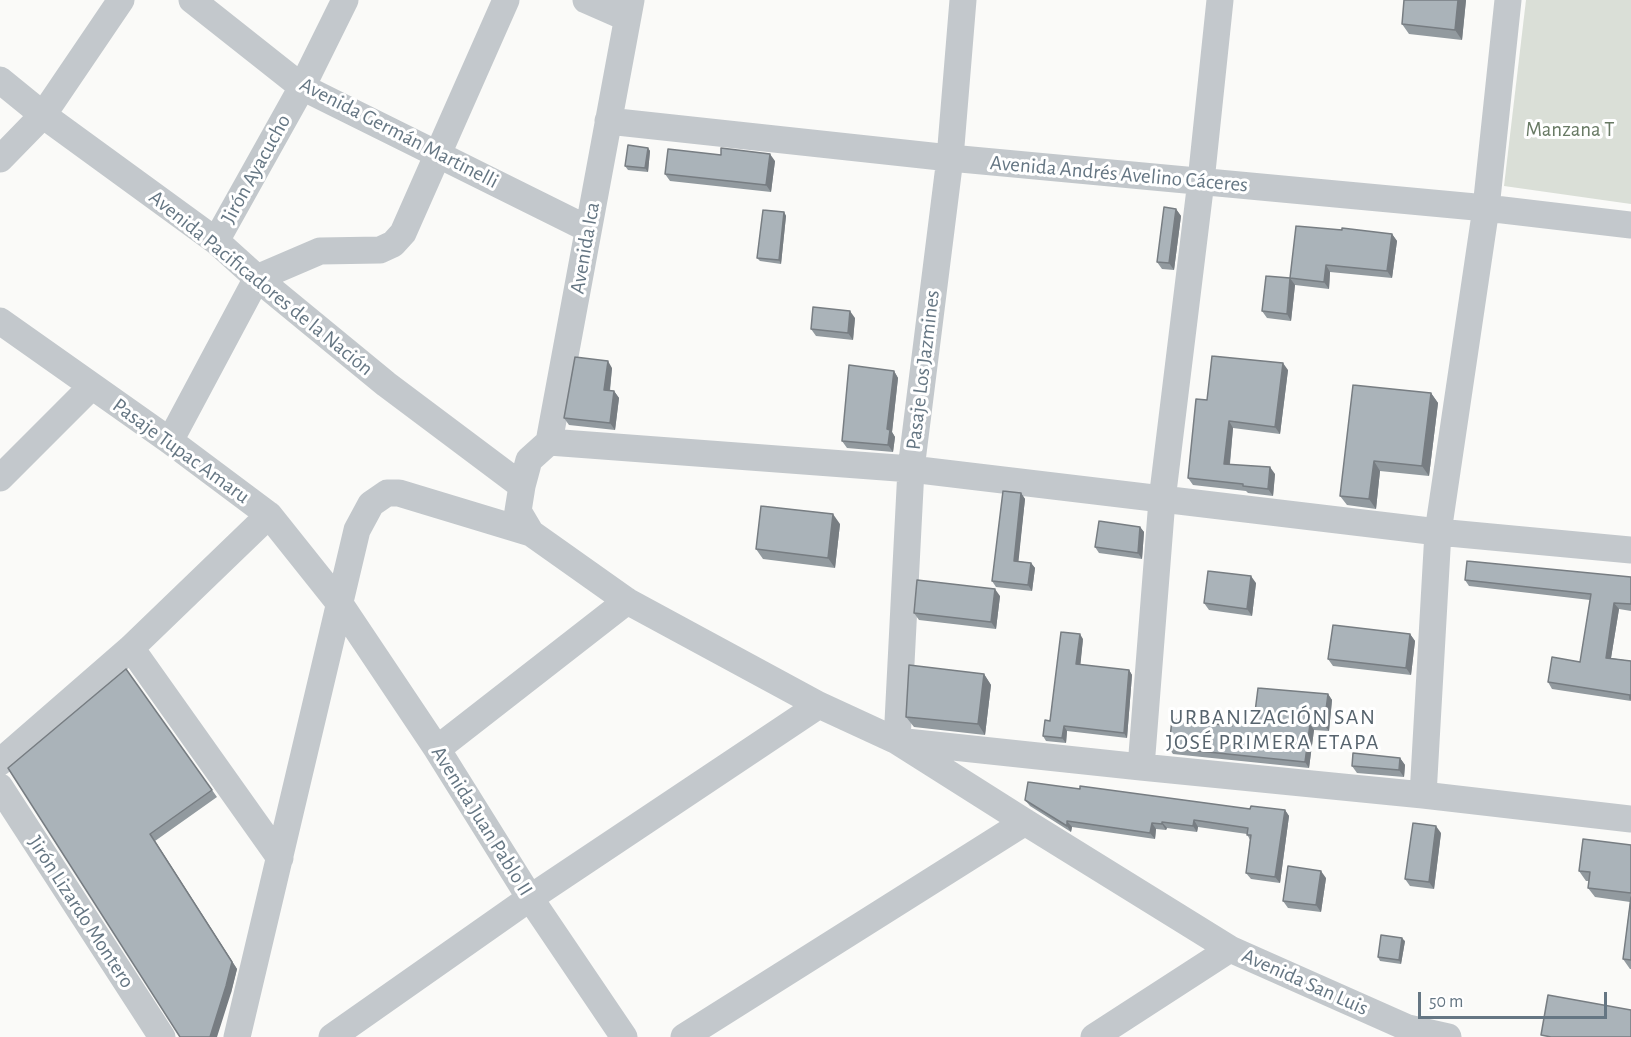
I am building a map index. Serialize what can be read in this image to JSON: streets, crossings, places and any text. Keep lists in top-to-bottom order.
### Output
{
  "streets": {
    "street": [
      "Avenida Germán Martinelli",
      "Jirón Ayacucho",
      "Avenida Andrés Avelino Cáceres",
      "Avenida Ica",
      "Avenida Pacificadores de la Nación",
      "Pasaje Los Jazmines",
      "Pasaje Tupac Amaru",
      "Avenida Juan Pablo II",
      "Jirón Lizardo Montero",
      "Avenida San Luis"
    ]
  },
  "crossings": [
    ["Avenida Germán Martinelli", "Jirón Ayacucho"],
    ["Avenida Germán Martinelli", "Avenida Ica"],
    ["Jirón Ayacucho", "Avenida Pacificadores de la Nación"],
    ["Avenida Andrés Avelino Cáceres", "Avenida Ica"],
    ["Avenida Andrés Avelino Cáceres", "Pasaje Los Jazmines"],
    ["Pasaje Los Jazmines", "Avenida San Luis"],
    ["Pasaje Tupac Amaru", "Avenida Juan Pablo II"]
  ],
  "districts": ["URBANIZACIÓN SAN JOSÉ PRIMERA ETAPA"],
  "parks": ["Manzana T"],
  "scale_bar": "50 m"
}
